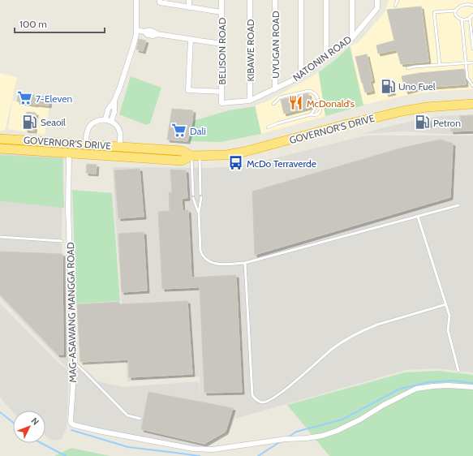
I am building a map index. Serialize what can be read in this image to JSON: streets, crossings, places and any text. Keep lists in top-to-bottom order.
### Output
{
  "streets": {
    "highway": ["GOVERNOR'S DRIVE"],
    "street": [
      "UYUGAN ROAD",
      "KIBAWE ROAD",
      "BELISON ROAD",
      "NATONIN ROAD",
      "MAG-ASAWANG MANGGA ROAD"
    ]
  },
  "crossings": [
    ["UYUGAN ROAD", "NATONIN ROAD"],
    ["KIBAWE ROAD", "NATONIN ROAD"],
    ["BELISON ROAD", "NATONIN ROAD"],
    ["GOVERNOR'S DRIVE", "MAG-ASAWANG MANGGA ROAD"]
  ],
  "places": {
    "fuel station": ["Uno Fuel", "Seaoil", "Petron"],
    "supermarket": ["7-Eleven", "Dali"],
    "restaurant": ["McDonald's"],
    "bus stop": ["McDo Terraverde"]
  },
  "scale_bar": "100 m",
  "north": "top right"
}
